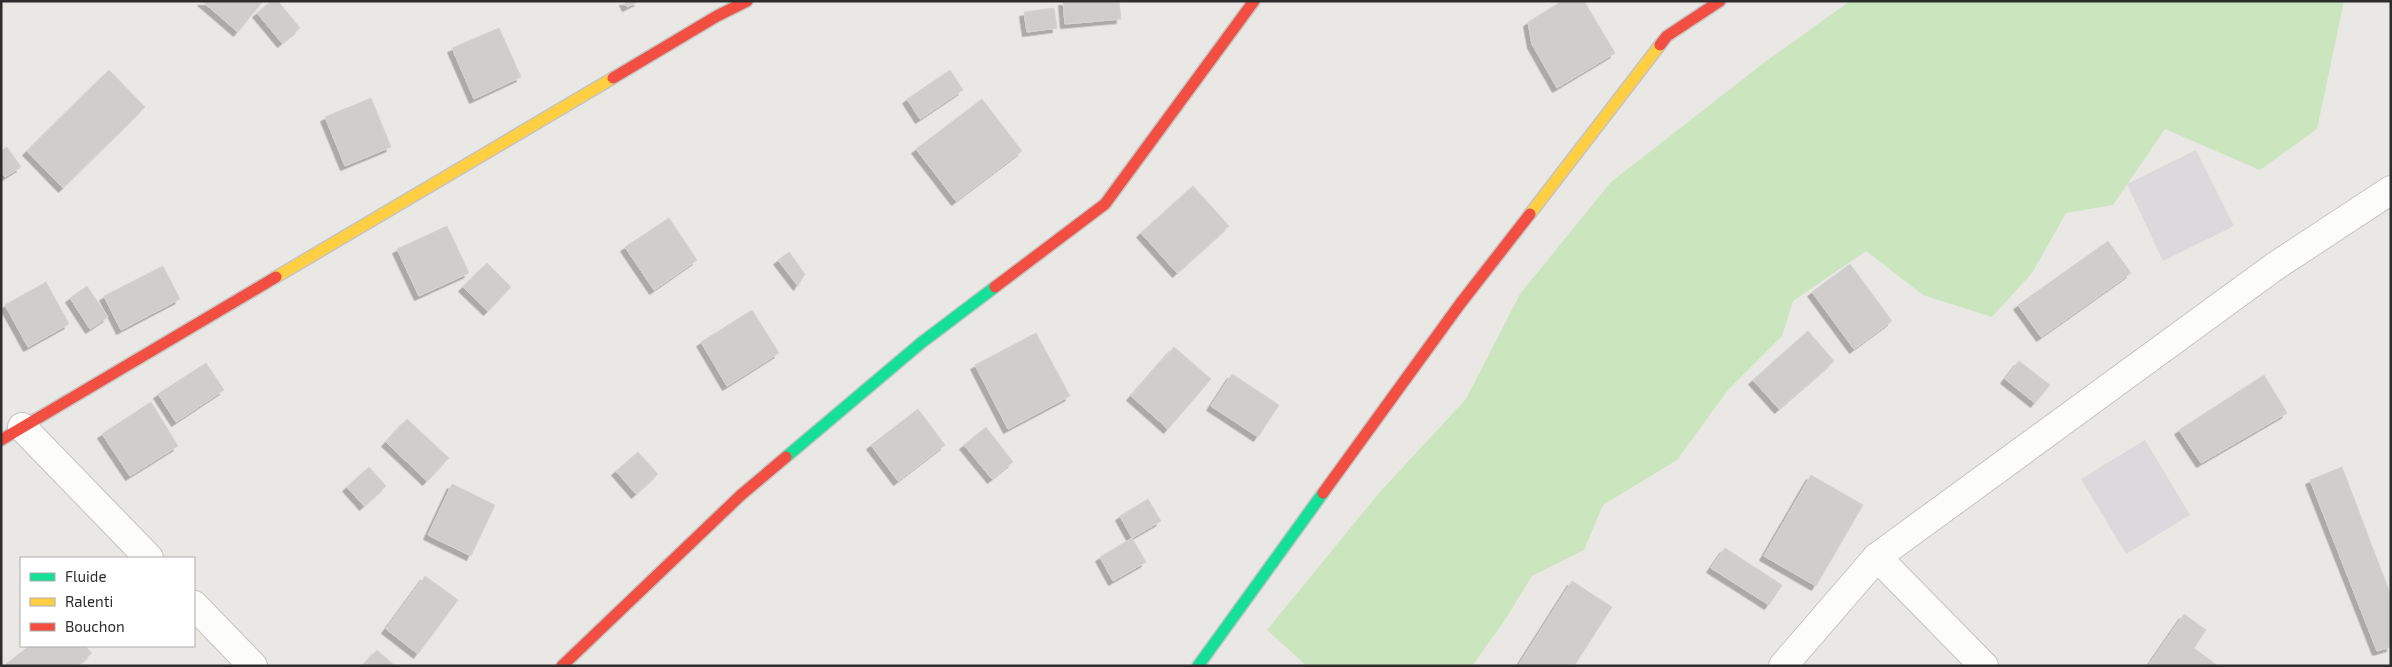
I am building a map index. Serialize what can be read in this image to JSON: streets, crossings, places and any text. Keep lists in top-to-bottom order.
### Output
{
  "legend": ["Fluide", "Ralenti", "Bouchon"]
}
